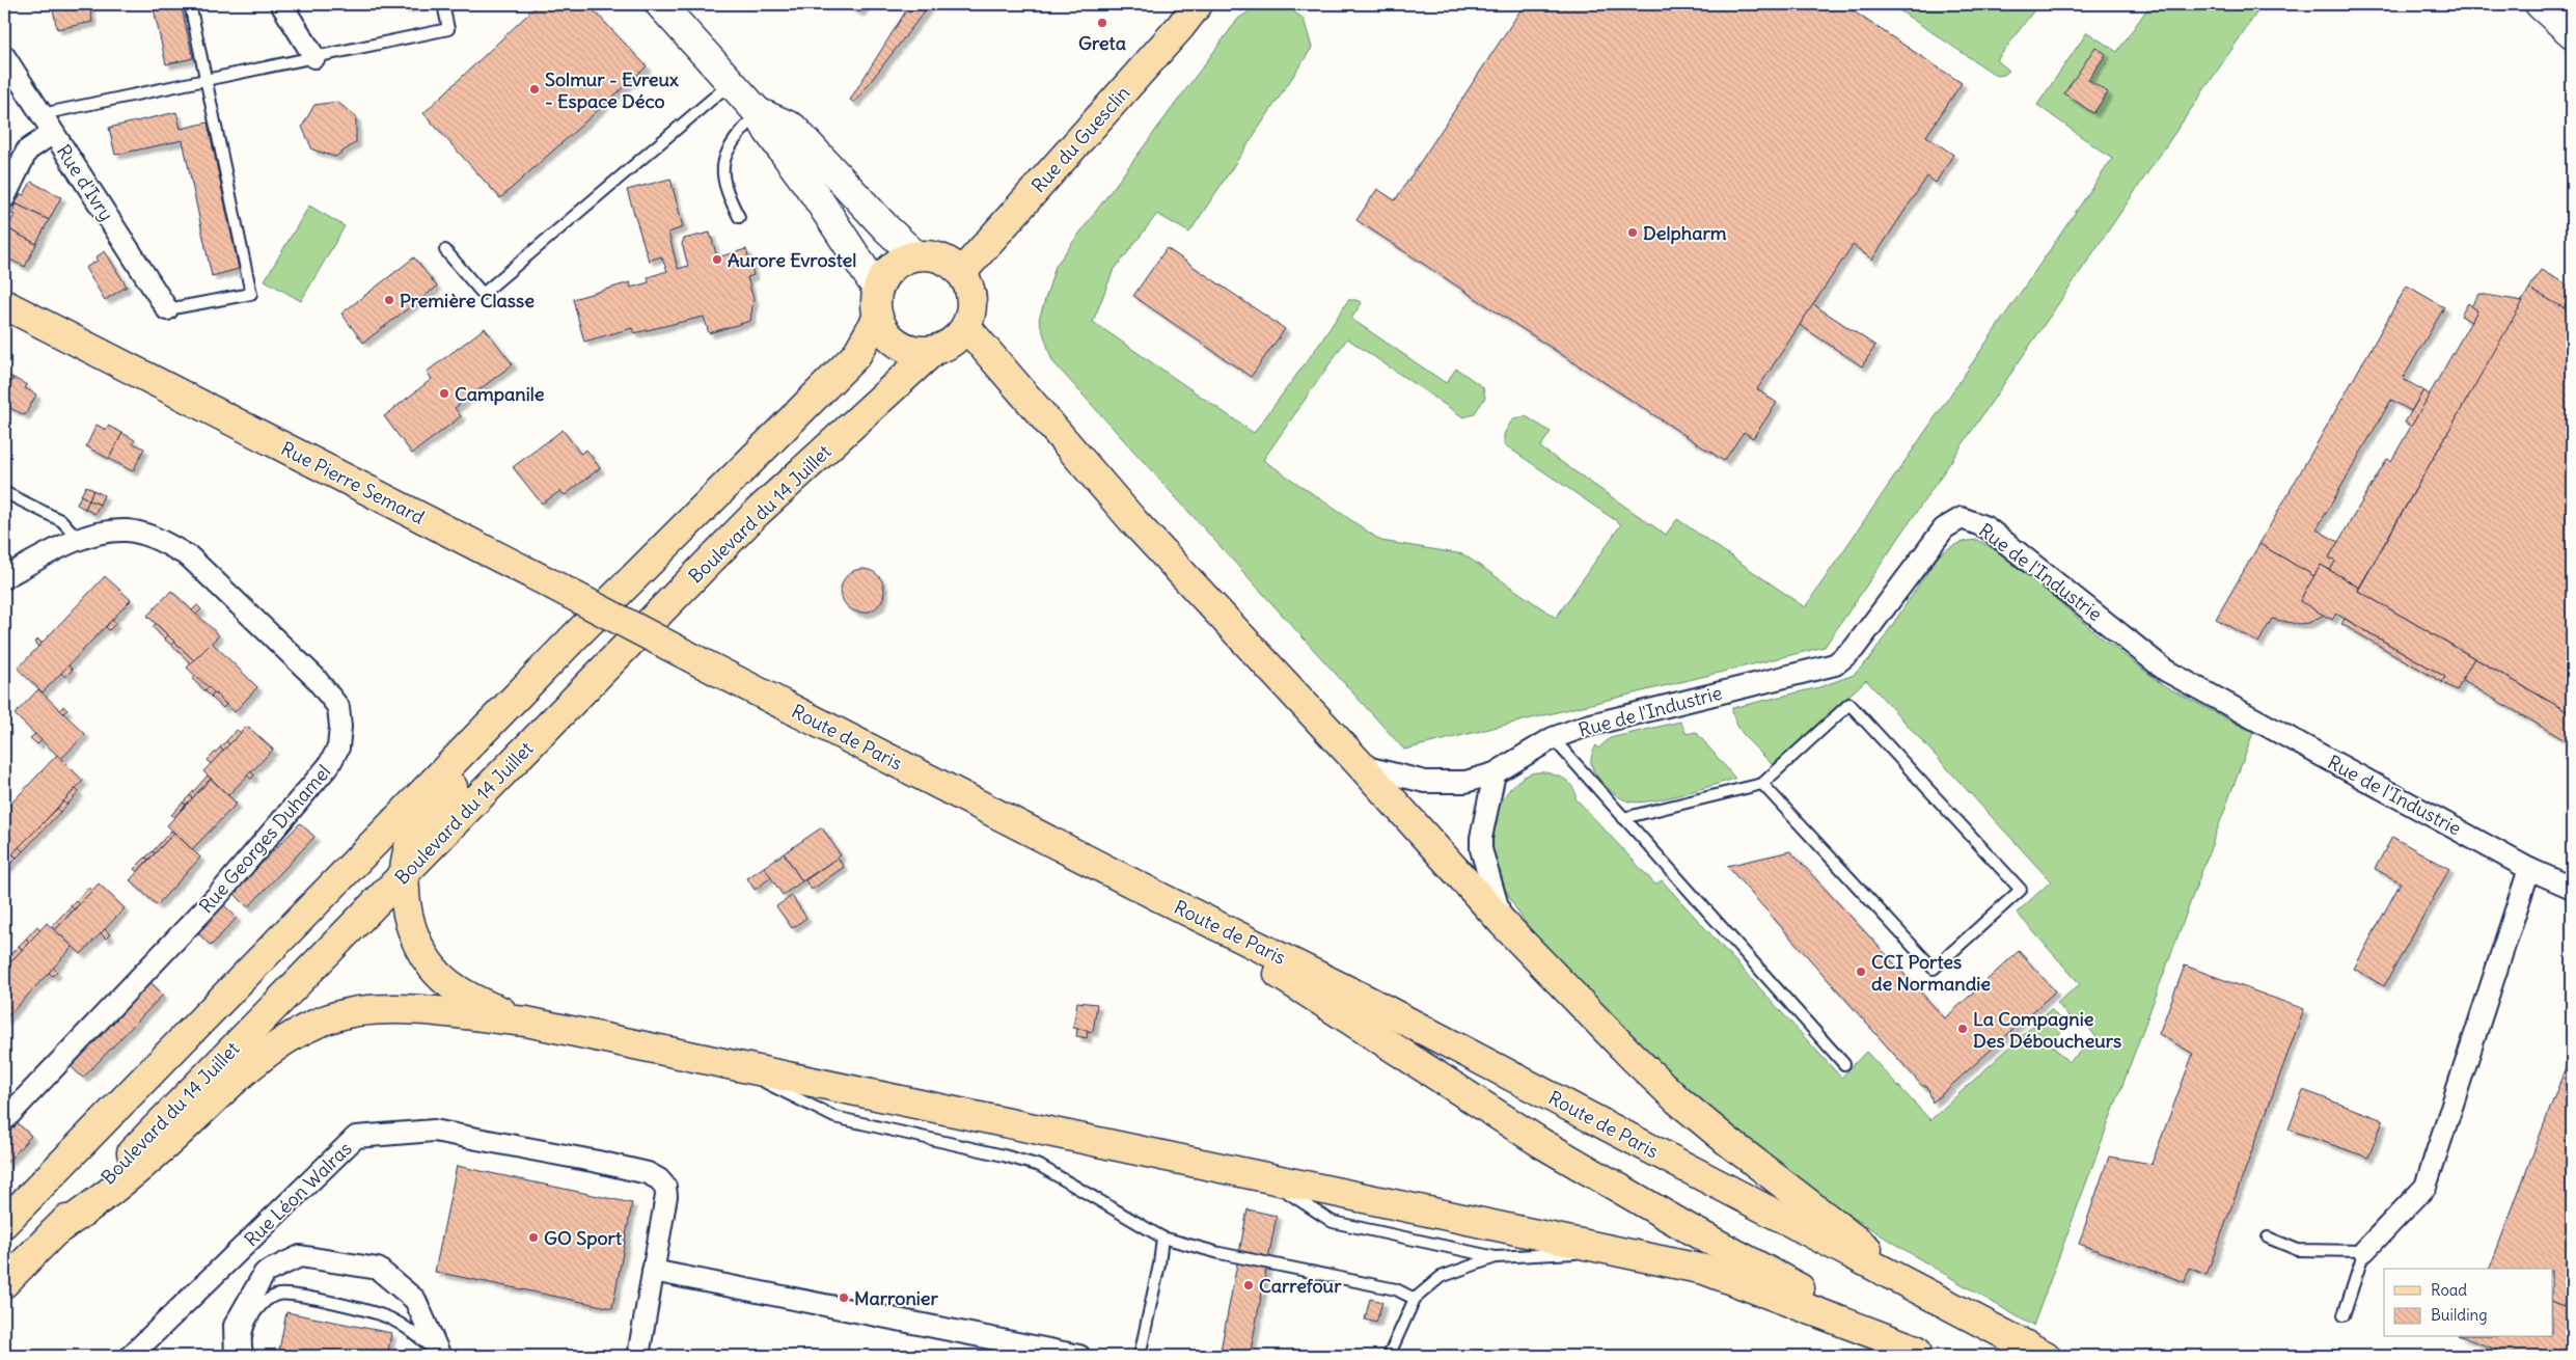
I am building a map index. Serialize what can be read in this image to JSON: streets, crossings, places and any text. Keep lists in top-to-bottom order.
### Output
{
  "streets": {
    "main road": [
      "Rue du Guesclin",
      "Rue Pierre Semard",
      "Boulevard du 14 Juillet",
      "Route de Paris"
    ],
    "street": [
      "Rue d'Ivry",
      "Rue de l'Industrie",
      "Rue Georges Duhamel",
      "Rue Léon Walras"
    ]
  },
  "crossings": [
    ["Rue du Guesclin", "Boulevard du 14 Juillet"],
    ["Rue Pierre Semard", "Route de Paris"]
  ],
  "places": [
    "Greta",
    "Solmur - Evreux - Espace Déco",
    "Delpharm",
    "Aurore Evrostel",
    "Première Classe",
    "Campanile",
    "CCI Portes de Normandie",
    "La Compagnie Des Déboucheurs",
    "GO Sport",
    "Carrefour",
    "Marronier"
  ],
  "legend": ["Road", "Building"]
}
